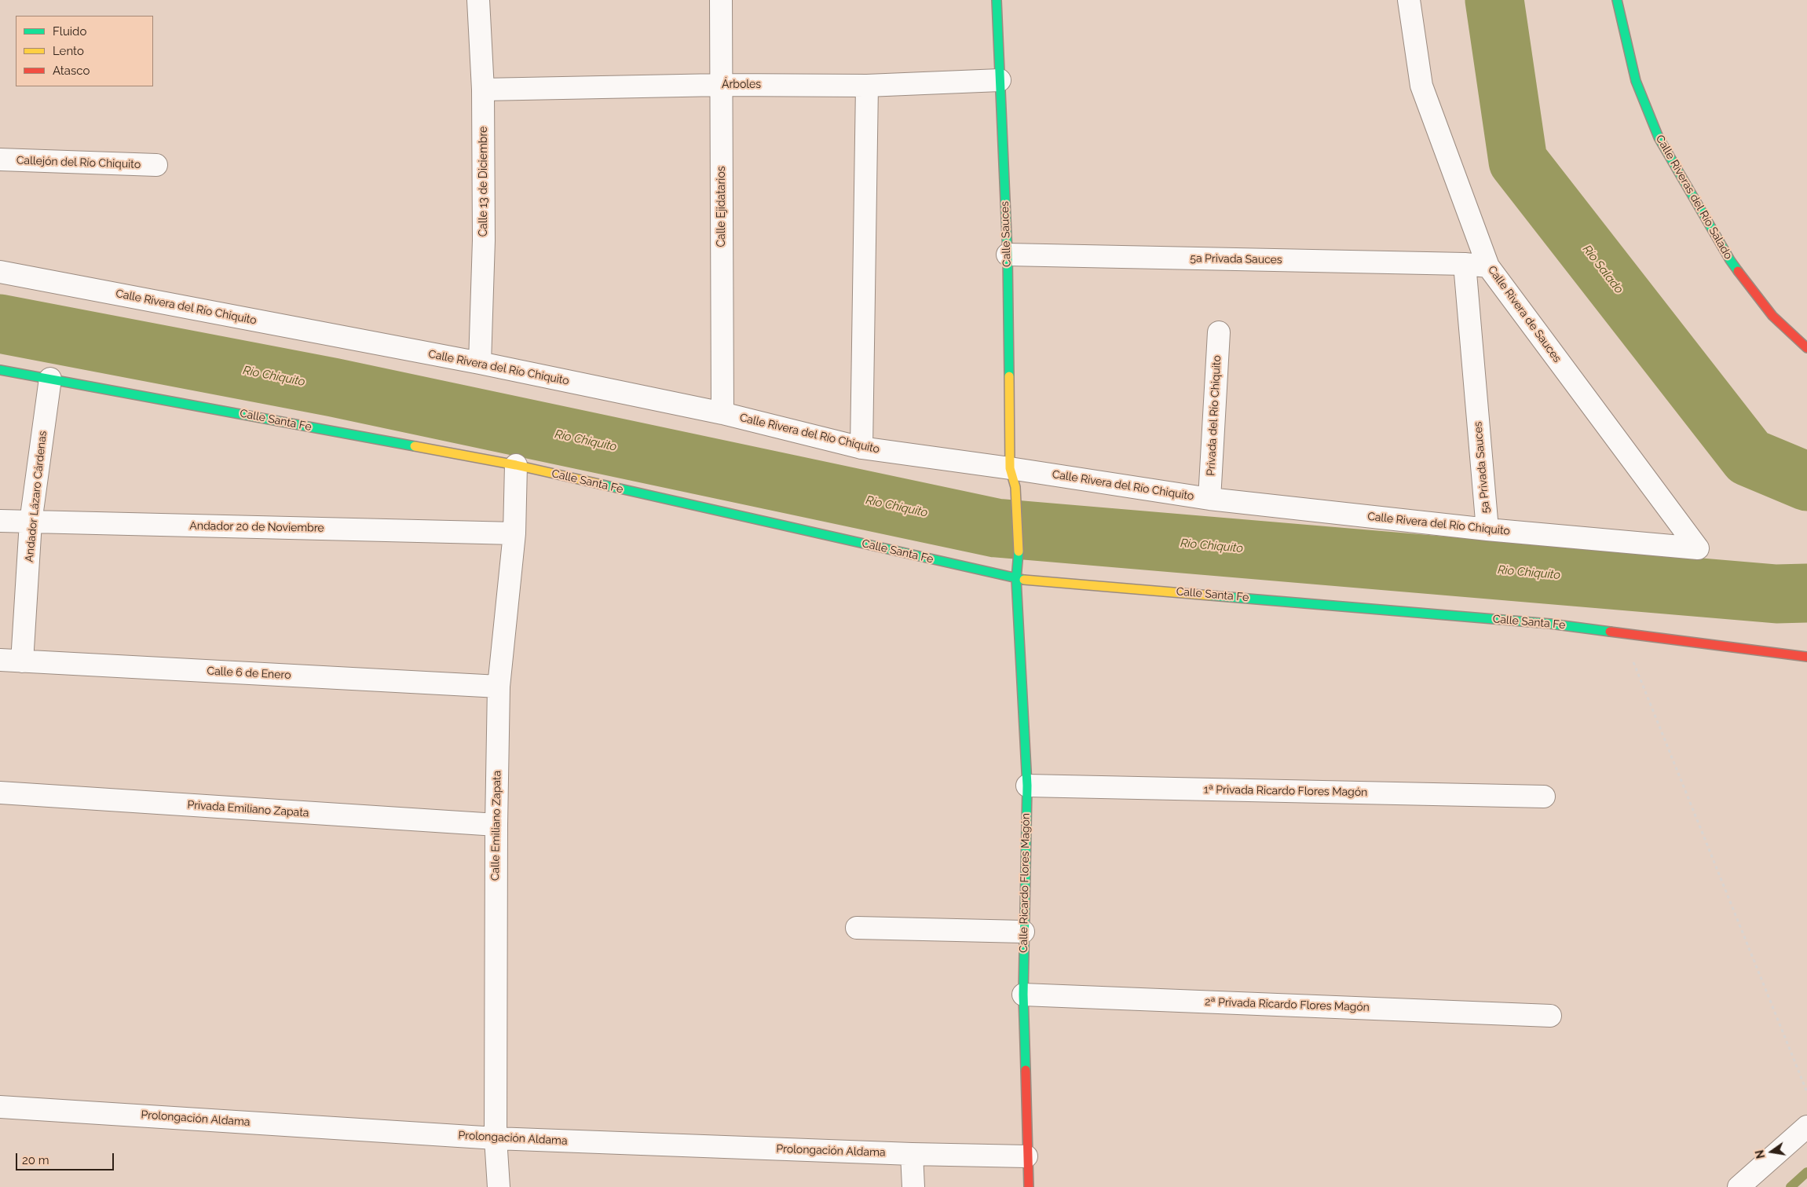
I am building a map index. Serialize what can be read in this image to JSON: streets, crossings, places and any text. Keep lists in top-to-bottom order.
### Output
{
  "streets": {
    "street": [
      "Árboles",
      "Callejón del Río Chiquito",
      "Calle 13 de Diciembre",
      "Calle Riveras del Río Salado",
      "Calle Ejidatarios",
      "Calle Sauces",
      "5a Privada Sauces",
      "Calle Rivera del Río Chiquito",
      "Calle Rivera de Sauces",
      "Privada del Río Chiquito",
      "Calle Santa Fe",
      "Andador Lázaro Cárdenas",
      "Andador 20 de Noviembre",
      "Calle 6 de Enero",
      "1ª Privada Ricardo Flores Magón",
      "Privada Emiliano Zapata",
      "Calle Emiliano Zapata",
      "Calle Ricardo Flores Magón",
      "2ª Privada Ricardo Flores Magón",
      "Prolongación Aldama"
    ]
  },
  "crossings": [
    ["Árboles", "Calle 13 de Diciembre"],
    ["Árboles", "Calle Ejidatarios"],
    ["Árboles", "Calle Sauces"],
    ["Calle 13 de Diciembre", "Calle Rivera del Río Chiquito"],
    ["Calle Ejidatarios", "Calle Rivera del Río Chiquito"],
    ["Calle Sauces", "5a Privada Sauces"],
    ["Calle Sauces", "Calle Rivera del Río Chiquito"],
    ["Calle Sauces", "Calle Ricardo Flores Magón"],
    ["5a Privada Sauces", "Calle Rivera del Río Chiquito"],
    ["5a Privada Sauces", "Calle Rivera de Sauces"],
    ["Calle Rivera del Río Chiquito", "Calle Rivera de Sauces"],
    ["Calle Rivera del Río Chiquito", "Privada del Río Chiquito"],
    ["Calle Santa Fe", "Andador Lázaro Cárdenas"],
    ["Calle Santa Fe", "Calle Emiliano Zapata"],
    ["Calle Santa Fe", "Calle Ricardo Flores Magón"],
    ["Andador Lázaro Cárdenas", "Andador 20 de Noviembre"],
    ["Andador Lázaro Cárdenas", "Calle 6 de Enero"],
    ["Andador 20 de Noviembre", "Calle Emiliano Zapata"],
    ["Calle 6 de Enero", "Calle Emiliano Zapata"],
    ["1ª Privada Ricardo Flores Magón", "Calle Ricardo Flores Magón"],
    ["Privada Emiliano Zapata", "Calle Emiliano Zapata"],
    ["Calle Emiliano Zapata", "Prolongación Aldama"],
    ["Calle Ricardo Flores Magón", "2ª Privada Ricardo Flores Magón"],
    ["Calle Ricardo Flores Magón", "Prolongación Aldama"]
  ],
  "water": ["Río Salado", "Rio Chiquito"],
  "legend": ["Fluido", "Lento", "Atasco"],
  "scale_bar": "20 m",
  "north": "left"
}
